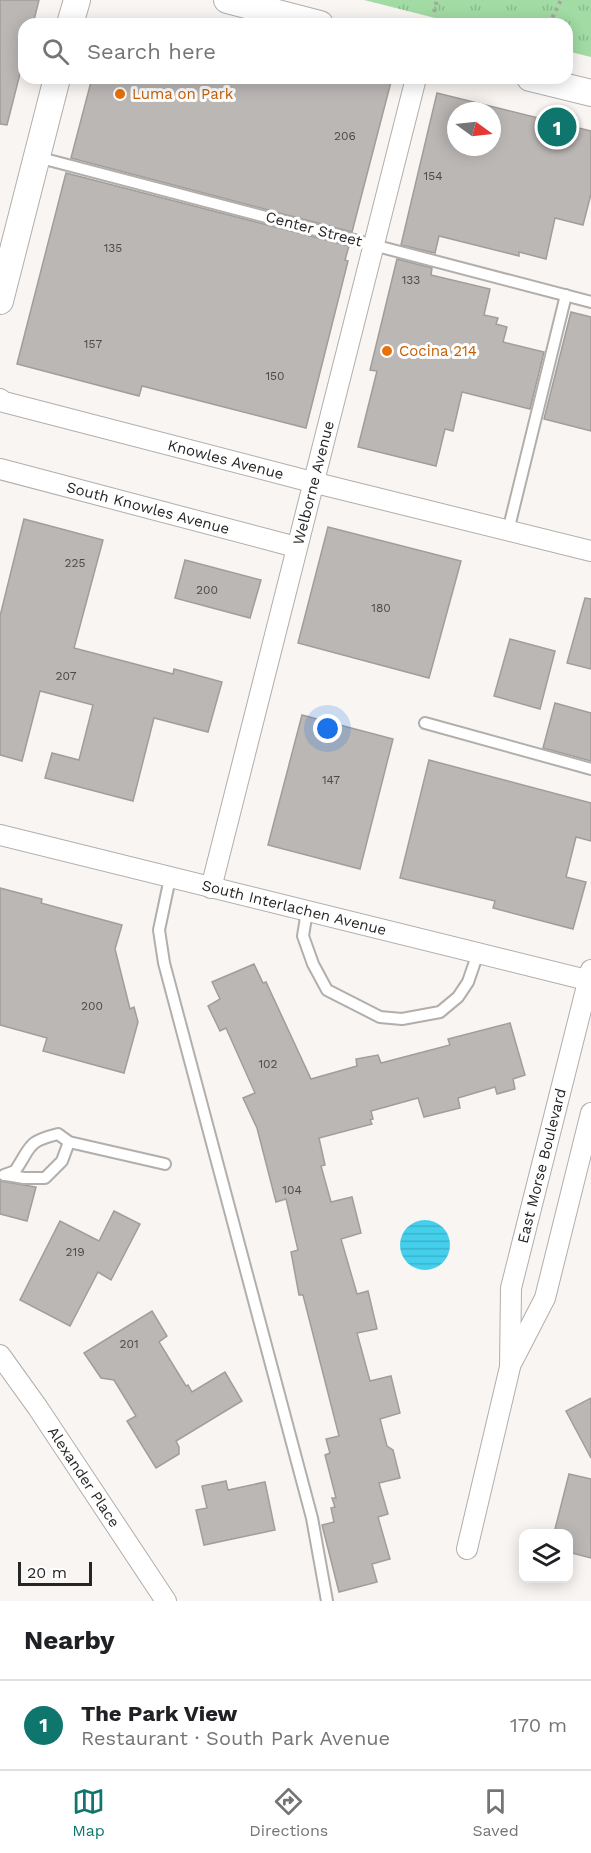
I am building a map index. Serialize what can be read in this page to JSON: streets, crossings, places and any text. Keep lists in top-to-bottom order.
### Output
{
  "streets": {
    "street": [
      "Knowles Avenue",
      "Welborne Avenue",
      "South Knowles Avenue",
      "South Interlachen Avenue",
      "East Morse Boulevard",
      "Alexander Place"
    ],
    "lane": ["Center Street"]
  },
  "crossings": [
    ["Center Street", "Welborne Avenue"],
    ["Knowles Avenue", "Welborne Avenue"],
    ["Welborne Avenue", "South Knowles Avenue"],
    ["Welborne Avenue", "South Interlachen Avenue"],
    ["South Interlachen Avenue", "East Morse Boulevard"]
  ],
  "places": ["Luma on Park", "Cocina 214"],
  "house_numbers": [
    "206",
    "154",
    "135",
    "133",
    "157",
    "150",
    "225",
    "200",
    "180",
    "207",
    "147",
    "200",
    "102",
    "104",
    "219",
    "201"
  ],
  "scale_bar": "20 m",
  "north": "right",
  "page": {
    "search": "Search here",
    "pins": "1",
    "scale": "20 m",
    "heading": "Nearby",
    "list": [
      {
        "mark": "1",
        "name": "The Park View",
        "note": "Restaurant · South Park Avenue",
        "value": "170 m"
      }
    ],
    "nav": ["Map", "Directions", "Saved"]
  }
}
